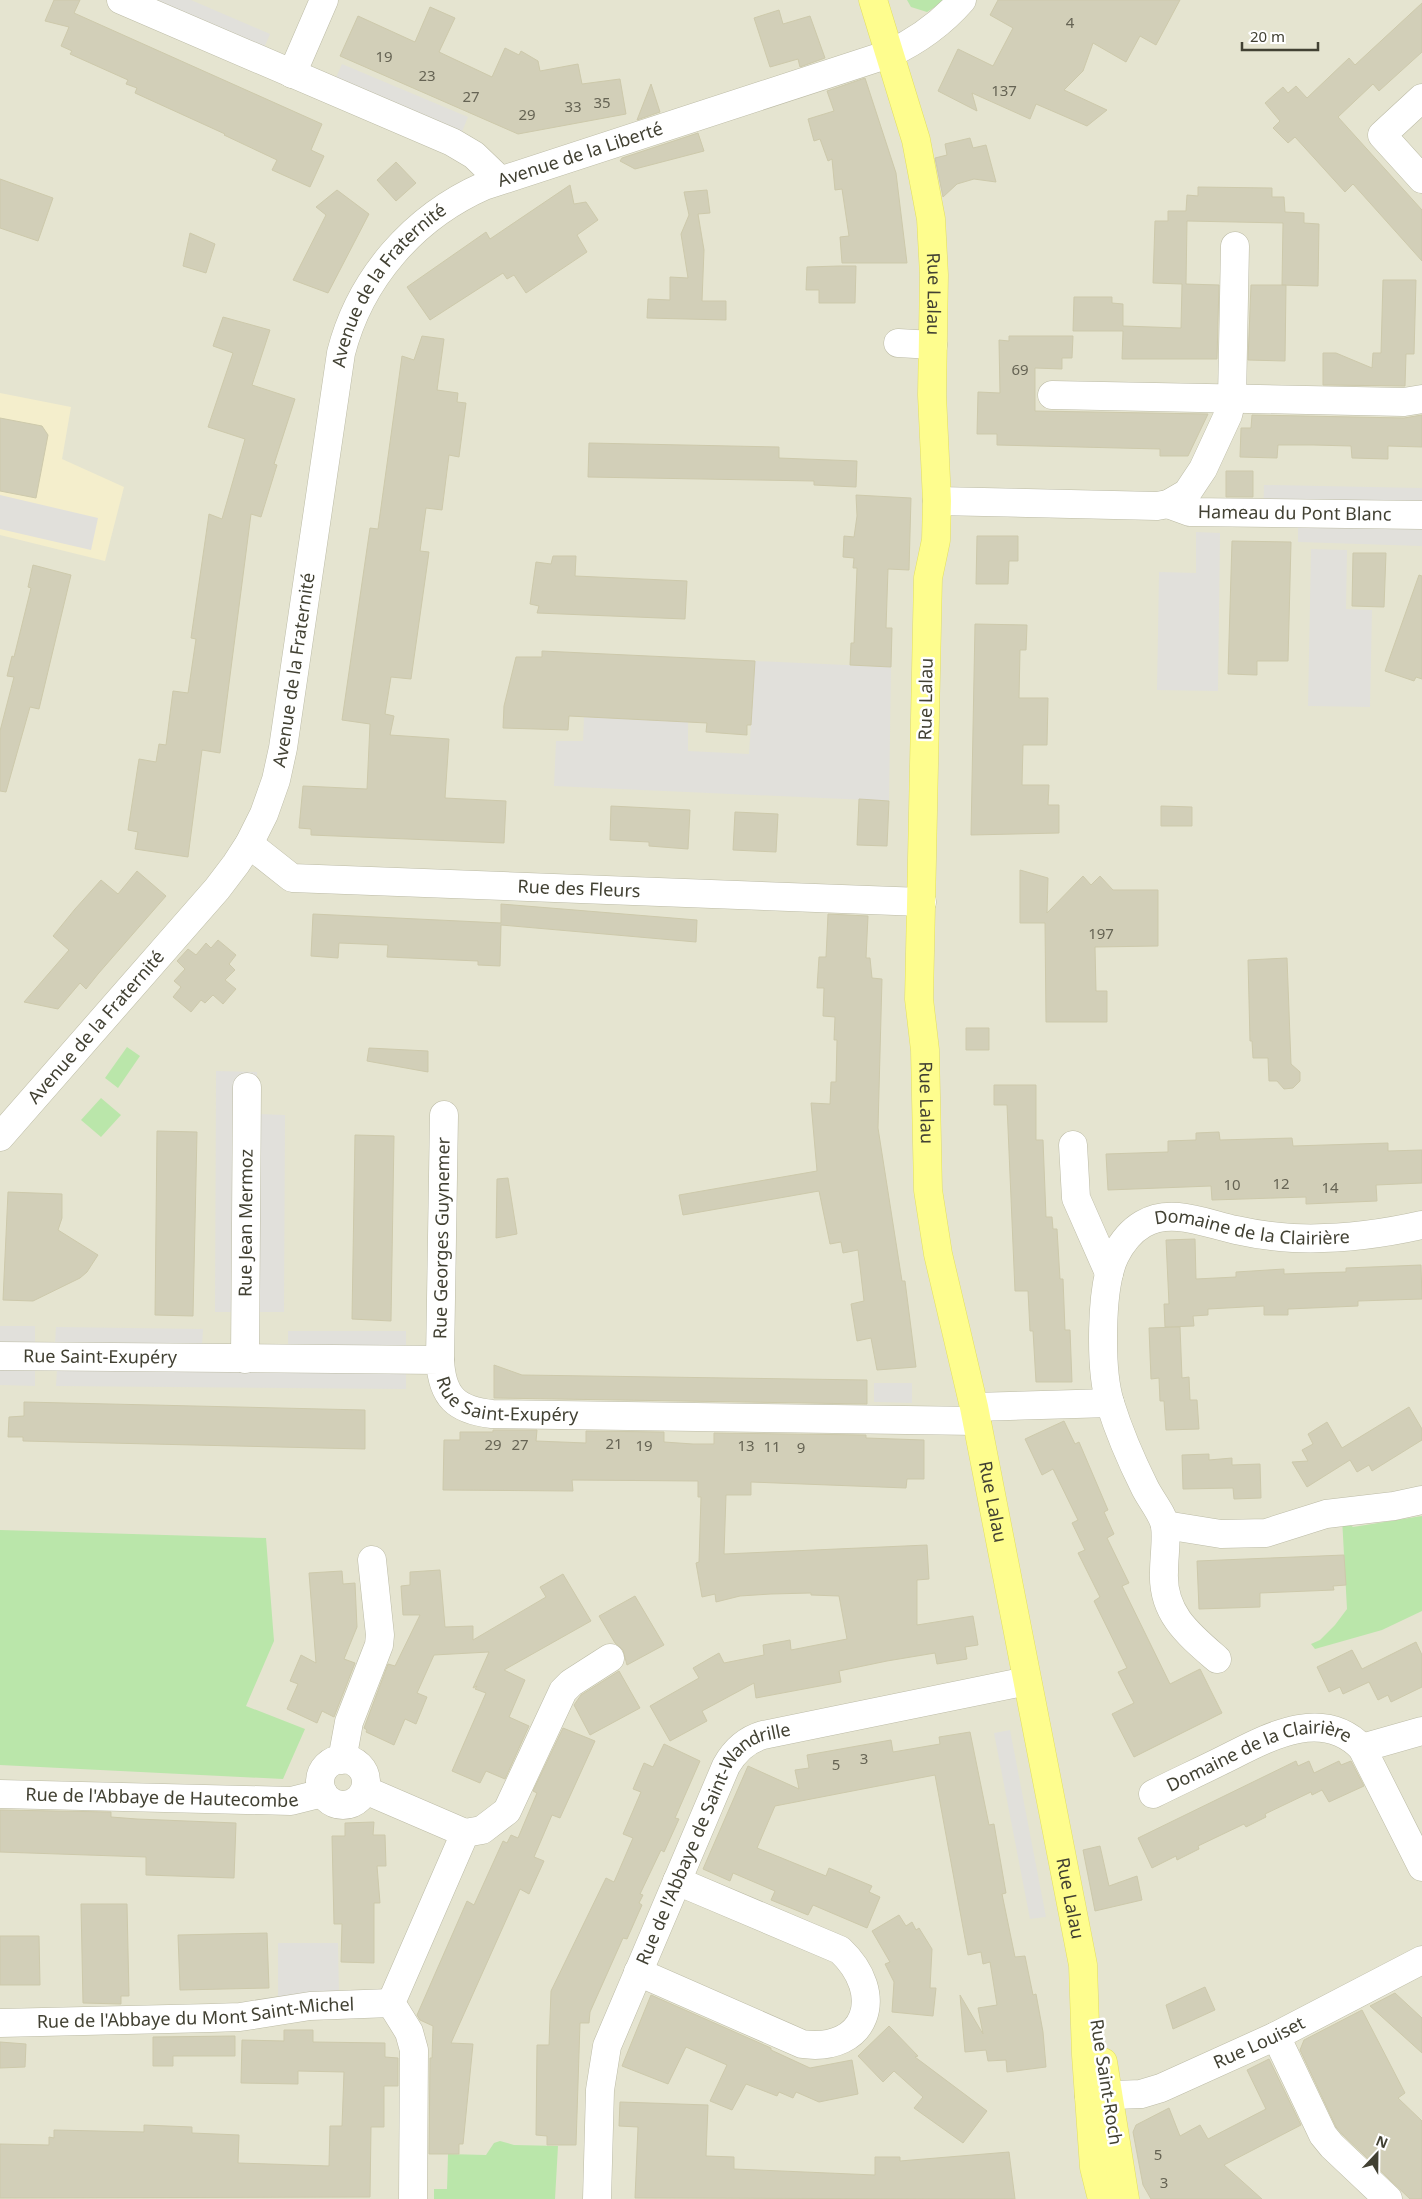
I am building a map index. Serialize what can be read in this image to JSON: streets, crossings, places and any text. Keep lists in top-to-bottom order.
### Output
{
  "streets": {
    "main road": ["Rue Lalau", "Rue Saint-Roch"],
    "street": [
      "Avenue de la Liberté",
      "Avenue de la Fraternité",
      "Hameau du Pont Blanc",
      "Rue des Fleurs",
      "Rue Jean Mermoz",
      "Domaine de la Clairière",
      "Rue Georges Guynemer",
      "Rue Saint-Exupéry",
      "Rue de l'Abbaye de Hautecombe",
      "Rue de l'Abbaye de Saint-Wandrille",
      "Rue de l'Abbaye du Mont Saint-Michel",
      "Rue Louiset"
    ]
  },
  "crossings": [
    ["Avenue de la Liberté", "Avenue de la Fraternité"],
    ["Avenue de la Liberté", "Rue Lalau"],
    ["Avenue de la Fraternité", "Rue des Fleurs"],
    ["Rue Lalau", "Hameau du Pont Blanc"],
    ["Rue Lalau", "Rue des Fleurs"],
    ["Rue Lalau", "Rue Saint-Exupéry"],
    ["Rue Lalau", "Rue de l'Abbaye de Saint-Wandrille"],
    ["Rue Lalau", "Rue Saint-Roch"],
    ["Rue Jean Mermoz", "Rue Saint-Exupéry"],
    ["Rue Georges Guynemer", "Rue Saint-Exupéry"],
    ["Rue Louiset", "Rue Saint-Roch"]
  ],
  "house_numbers": [
    "4",
    "19",
    "23",
    "137",
    "27",
    "35",
    "33",
    "29",
    "69",
    "197",
    "12",
    "10",
    "14",
    "21",
    "29",
    "27",
    "19",
    "13",
    "11",
    "9",
    "3",
    "5",
    "5",
    "3"
  ],
  "scale_bar": "20 m",
  "north": "top"
}
